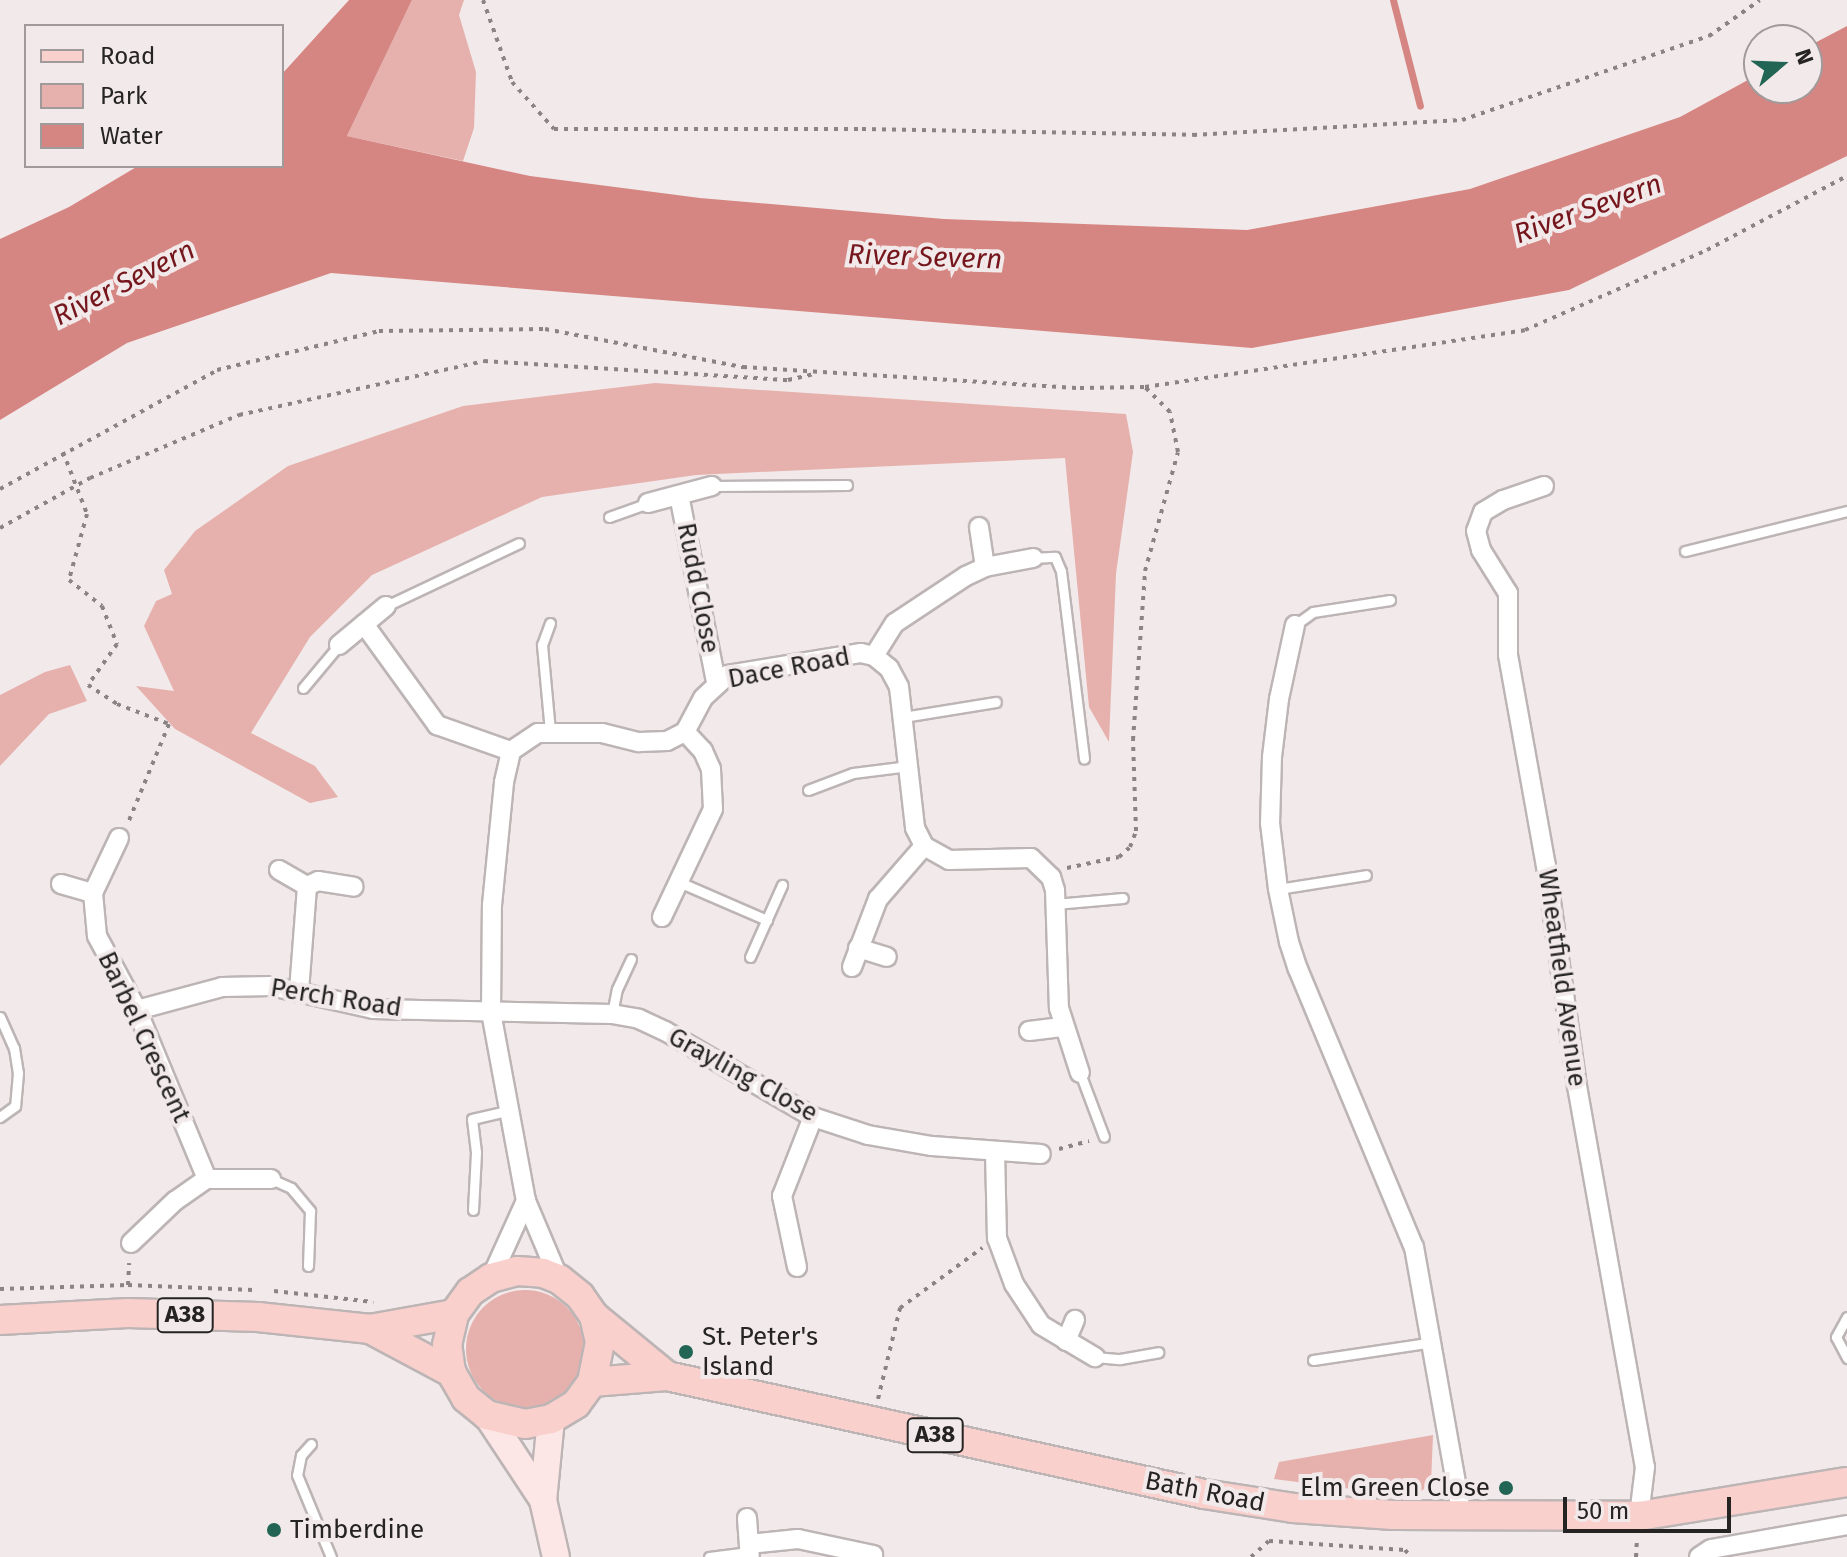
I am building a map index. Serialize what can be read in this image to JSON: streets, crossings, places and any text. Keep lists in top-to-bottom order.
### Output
{
  "streets": {
    "main road": ["A38", "Bath Road"],
    "street": [
      "Rudd Close",
      "Dace Road",
      "Wheatfield Avenue",
      "Perch Road",
      "Barbel Crescent",
      "Grayling Close"
    ]
  },
  "crossings": [
    ["Rudd Close", "Dace Road"],
    ["Wheatfield Avenue", "Bath Road"],
    ["Perch Road", "Barbel Crescent"],
    ["Perch Road", "Grayling Close"],
    ["A38", "Bath Road"]
  ],
  "water": ["River Severn"],
  "places": ["St. Peter's Island", "Elm Green Close", "Timberdine"],
  "legend": ["Road", "Park", "Water"],
  "scale_bar": "50 m",
  "north": "right"
}
